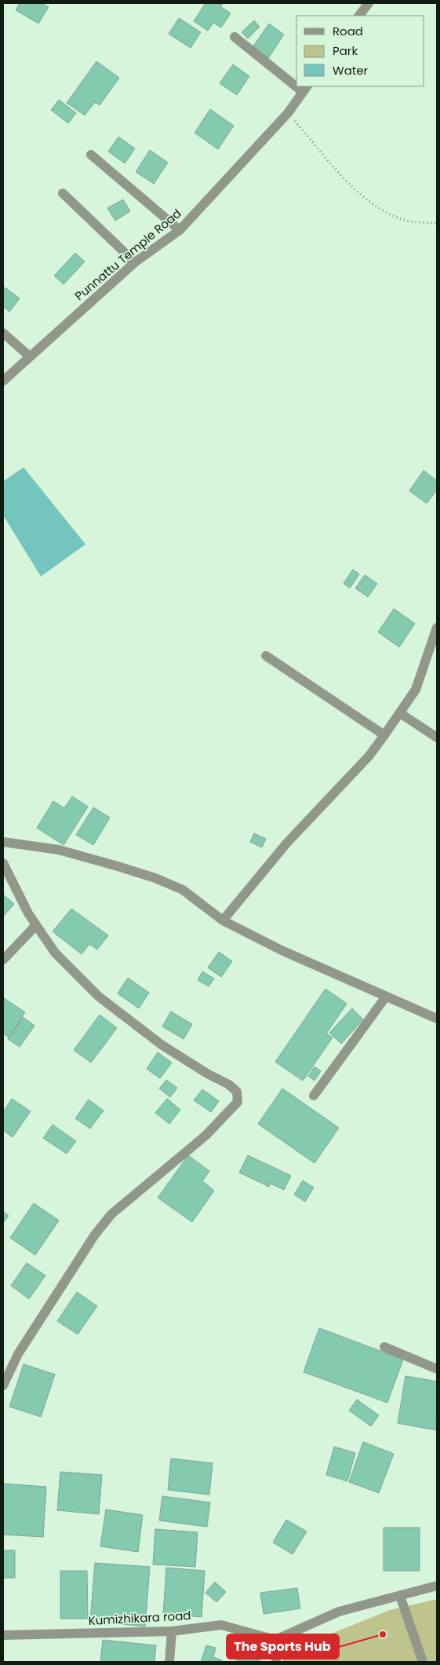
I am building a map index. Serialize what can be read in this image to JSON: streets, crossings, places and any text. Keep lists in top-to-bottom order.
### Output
{
  "streets": {
    "street": ["Punnattu Temple Road", "Kumizhikara road"]
  },
  "places": ["The Sports Hub"],
  "legend": ["Road", "Park", "Water"]
}
